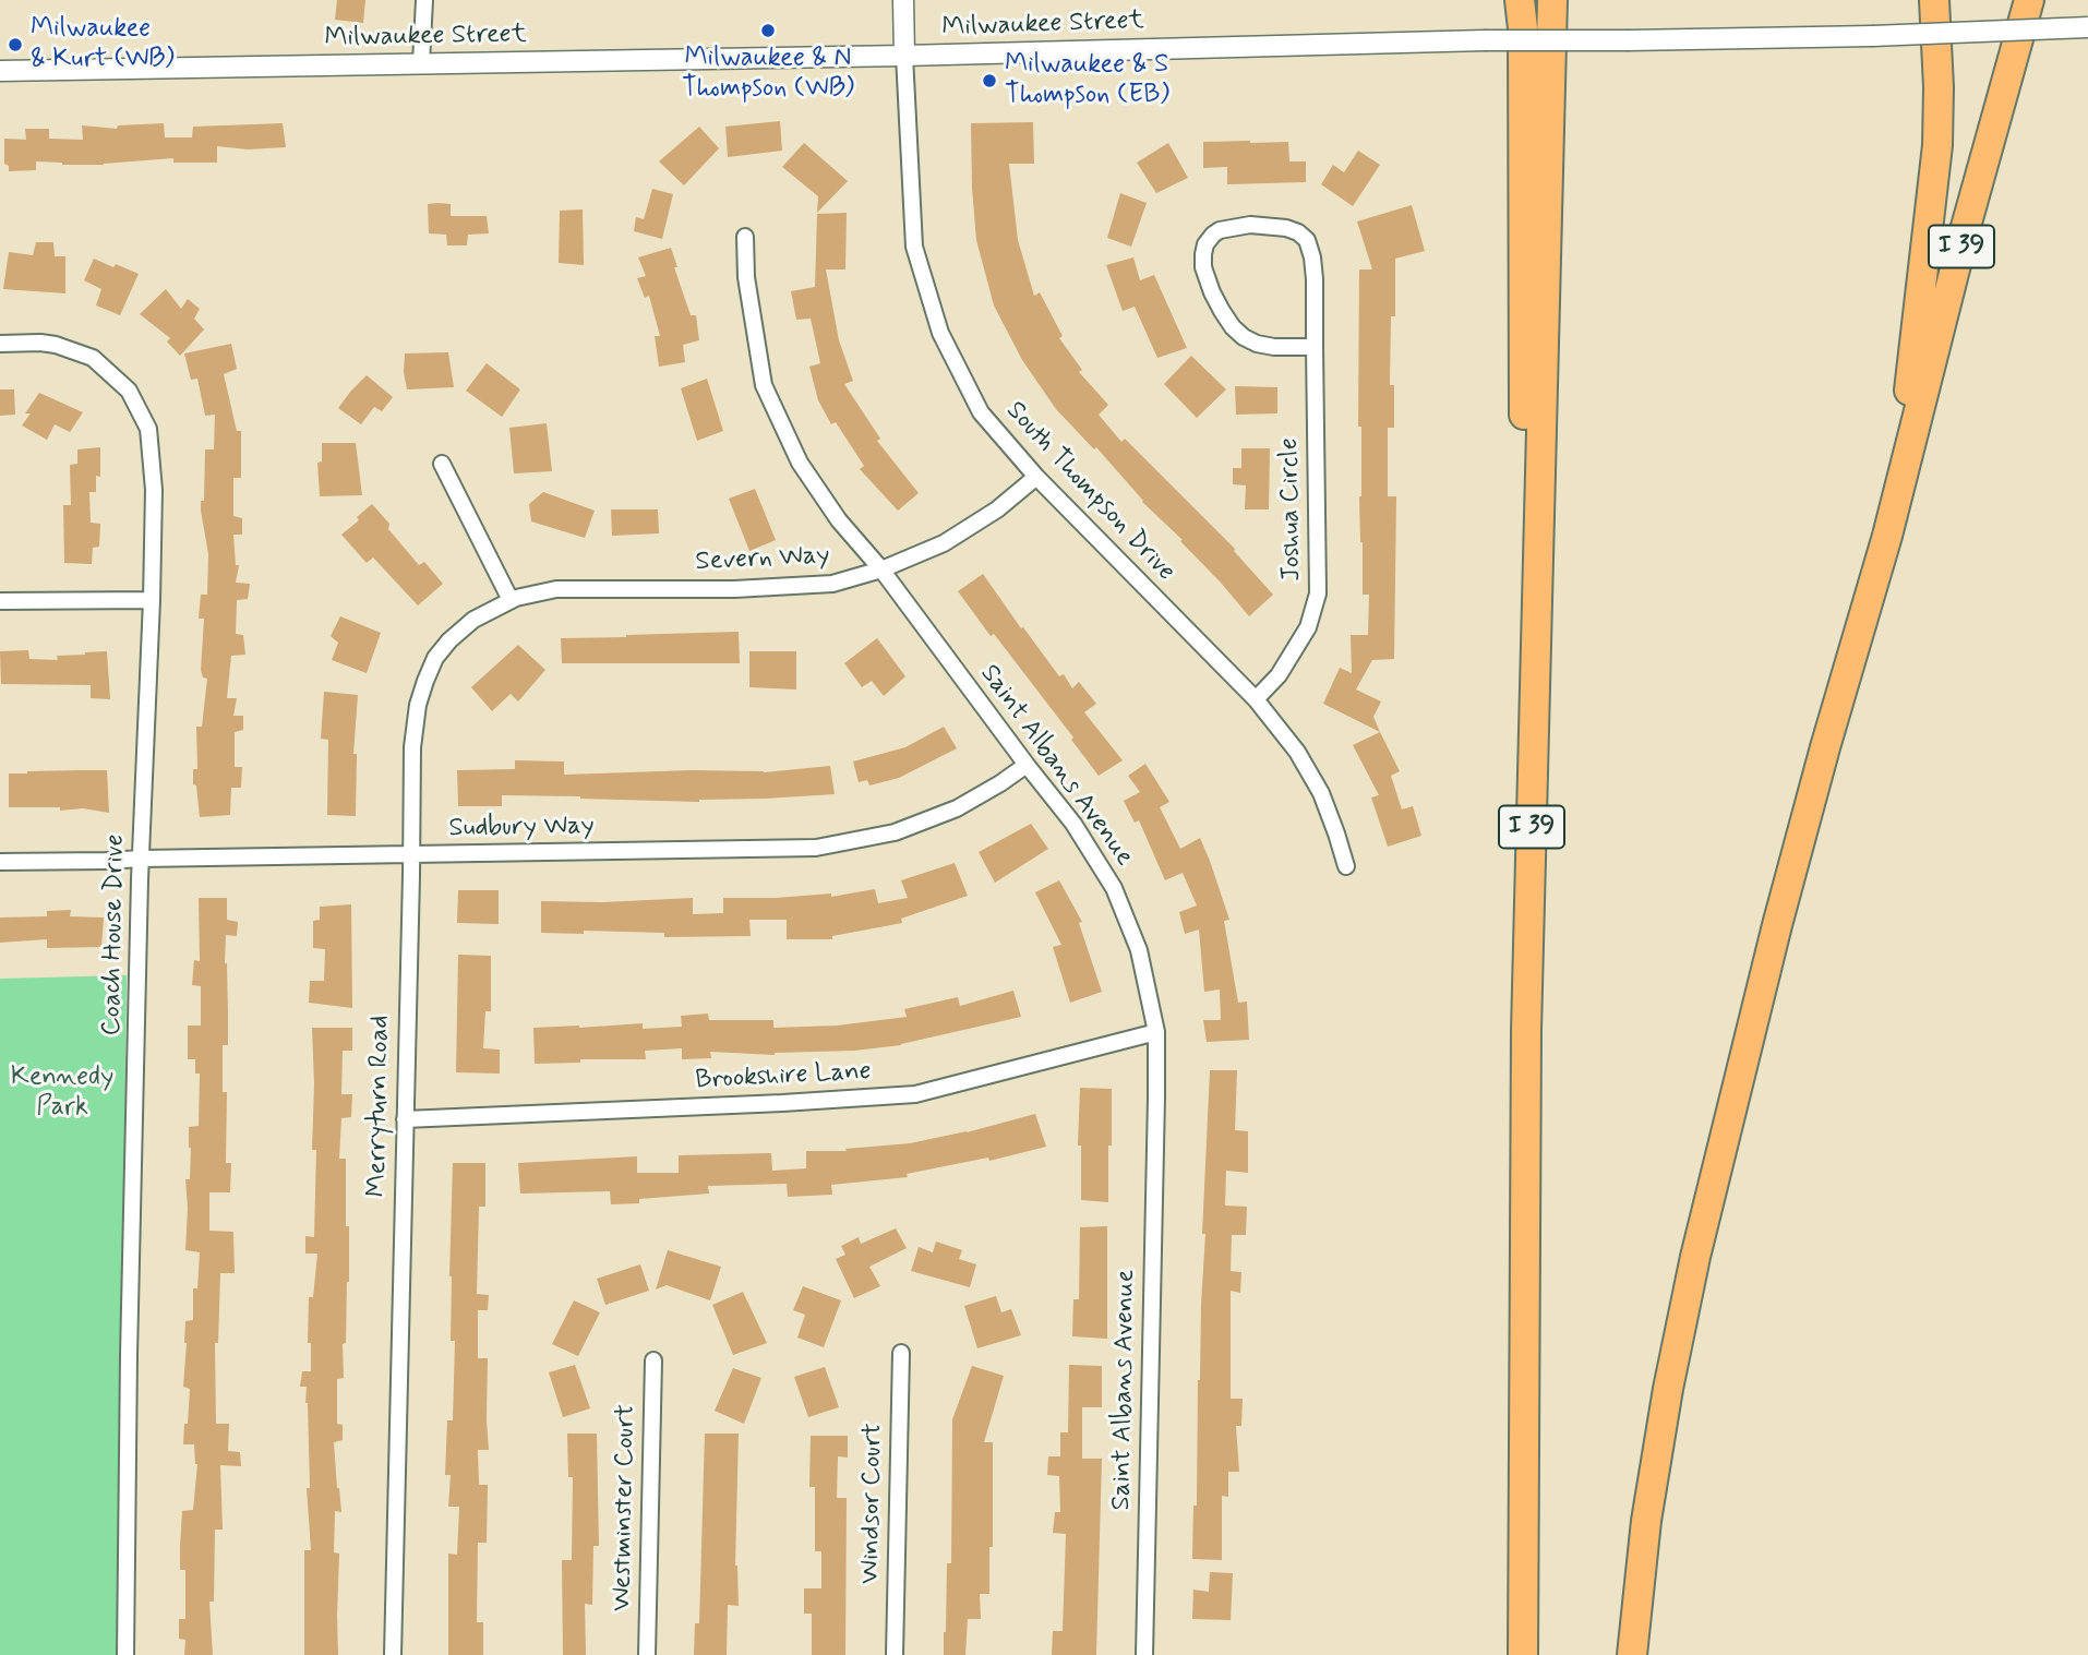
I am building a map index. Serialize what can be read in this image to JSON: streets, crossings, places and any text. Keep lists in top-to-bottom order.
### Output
{
  "streets": {
    "highway": ["I 39"],
    "street": [
      "Milwaukee Street",
      "South Thompson Drive",
      "Joshua Circle",
      "Severn Way",
      "Saint Albans Avenue",
      "Sudbury Way",
      "Coach House Drive",
      "Brookshire Lane",
      "Merryturn Road",
      "Windsor Court",
      "Westminster Court"
    ]
  },
  "crossings": [
    ["Milwaukee Street", "South Thompson Drive"],
    ["South Thompson Drive", "Joshua Circle"],
    ["South Thompson Drive", "Severn Way"],
    ["Severn Way", "Saint Albans Avenue"],
    ["Severn Way", "Merryturn Road"],
    ["Saint Albans Avenue", "Sudbury Way"],
    ["Saint Albans Avenue", "Brookshire Lane"],
    ["Sudbury Way", "Coach House Drive"],
    ["Sudbury Way", "Merryturn Road"],
    ["Brookshire Lane", "Merryturn Road"]
  ],
  "parks": ["Kennedy Park"],
  "places": ["Milwaukee & N Thompson (WB)", "Milwaukee & Kurt (WB)", "Milwaukee & S Thompson (EB)"]
}
